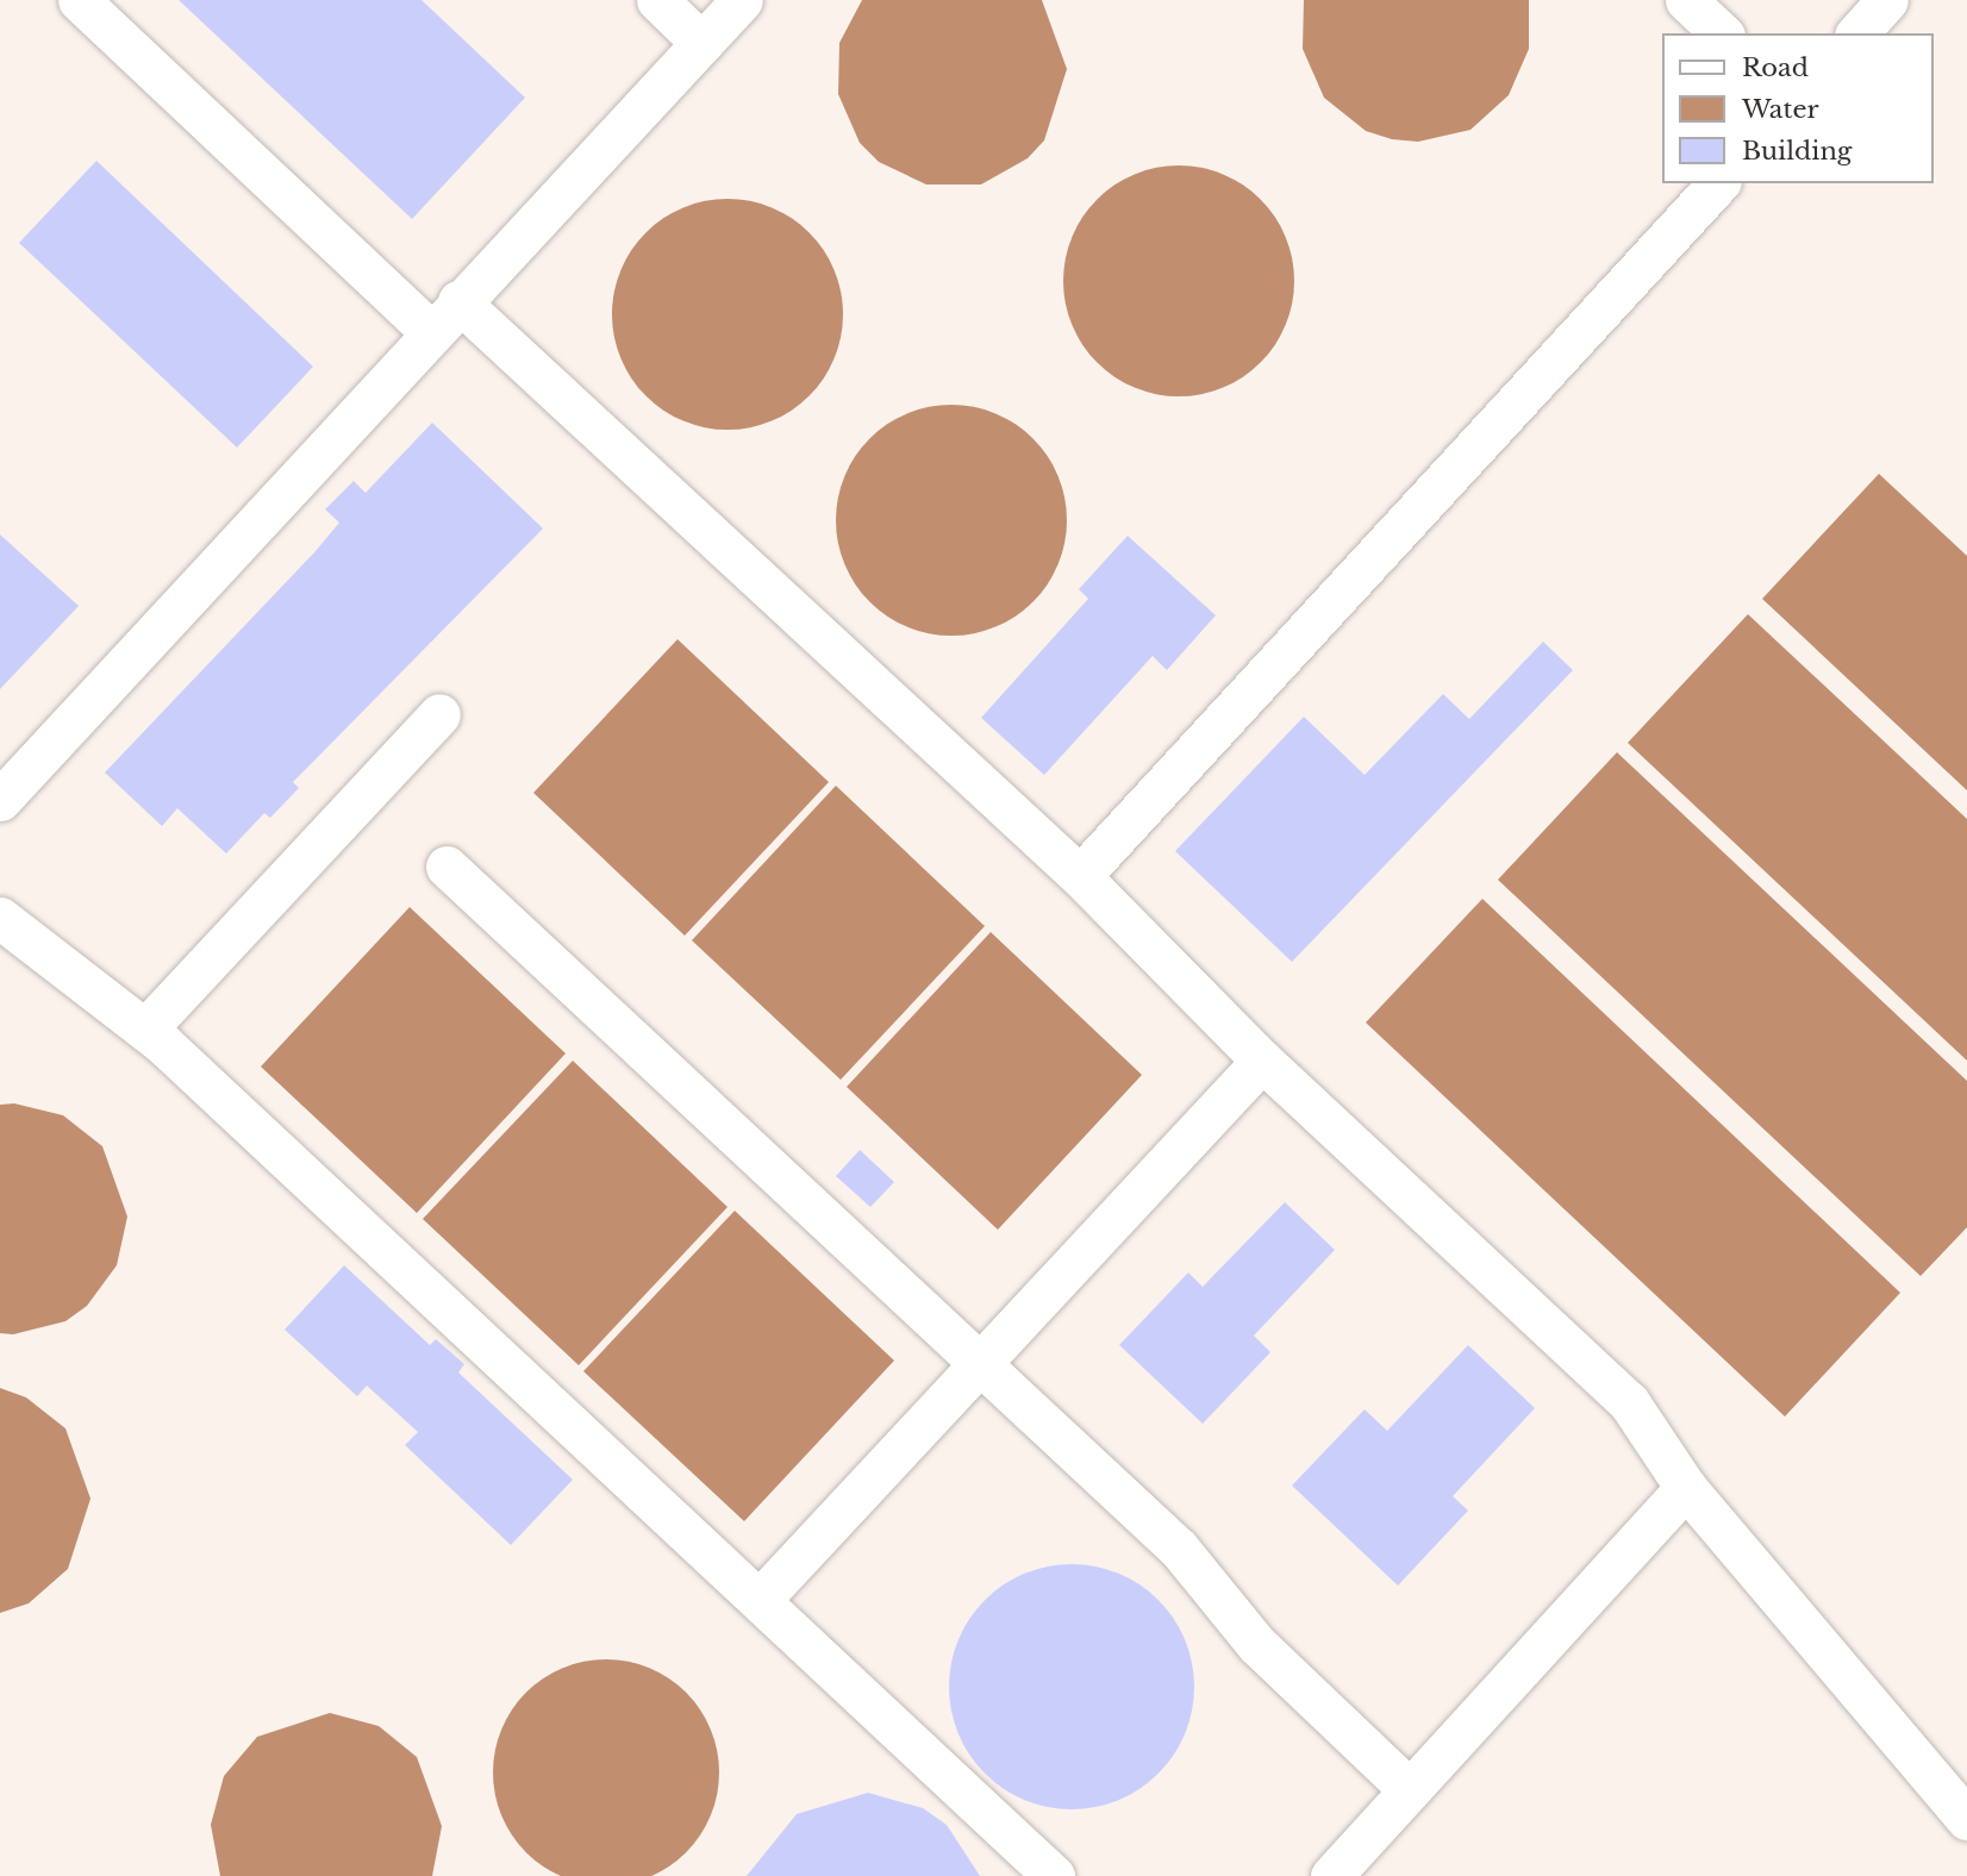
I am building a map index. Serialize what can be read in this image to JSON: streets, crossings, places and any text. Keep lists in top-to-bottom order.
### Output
{
  "legend": ["Road", "Water", "Building"]
}
